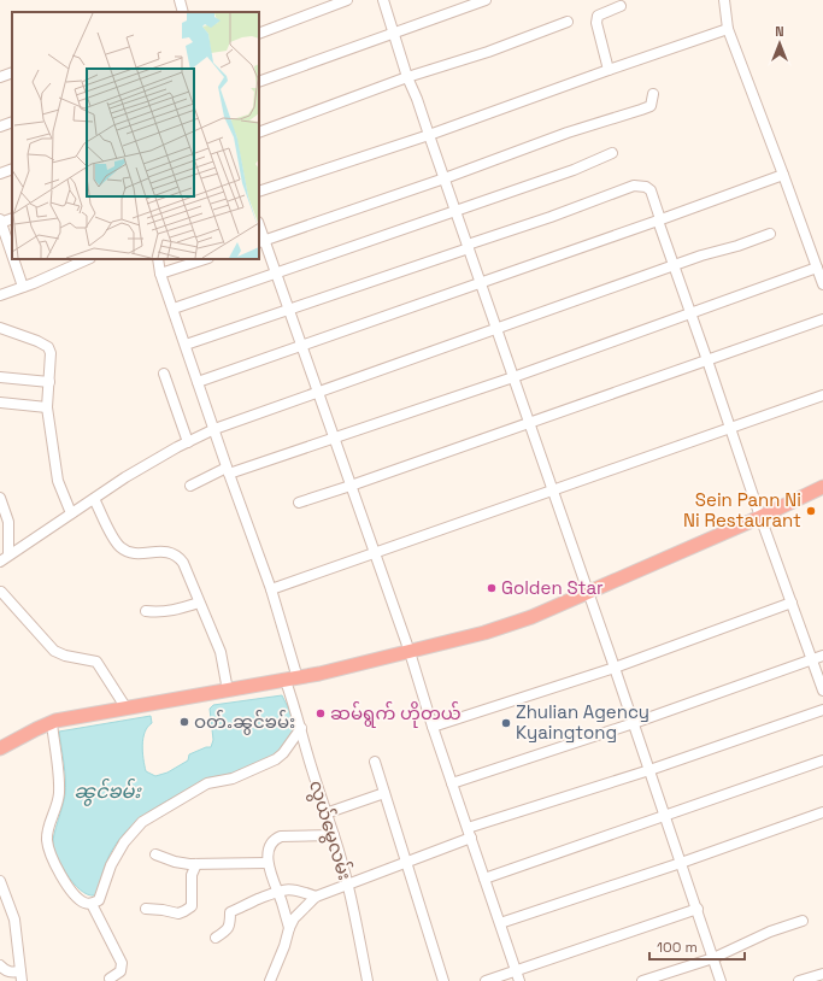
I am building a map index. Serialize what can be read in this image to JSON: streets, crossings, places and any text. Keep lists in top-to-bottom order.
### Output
{
  "streets": {
    "street": ["လွယ်မွေလမ်း"]
  },
  "water": ["ၼွင်ၶမ်း"],
  "places": [
    "Sein Pann Ni Ni Restaurant",
    "Golden Star",
    "ဆမ်ရွက် ဟိုတယ်",
    "ဝတ်ႉၼွင်ၶမ်း",
    "Zhulian Agency Kyaingtong"
  ],
  "scale_bar": "100 m",
  "north": "top"
}
